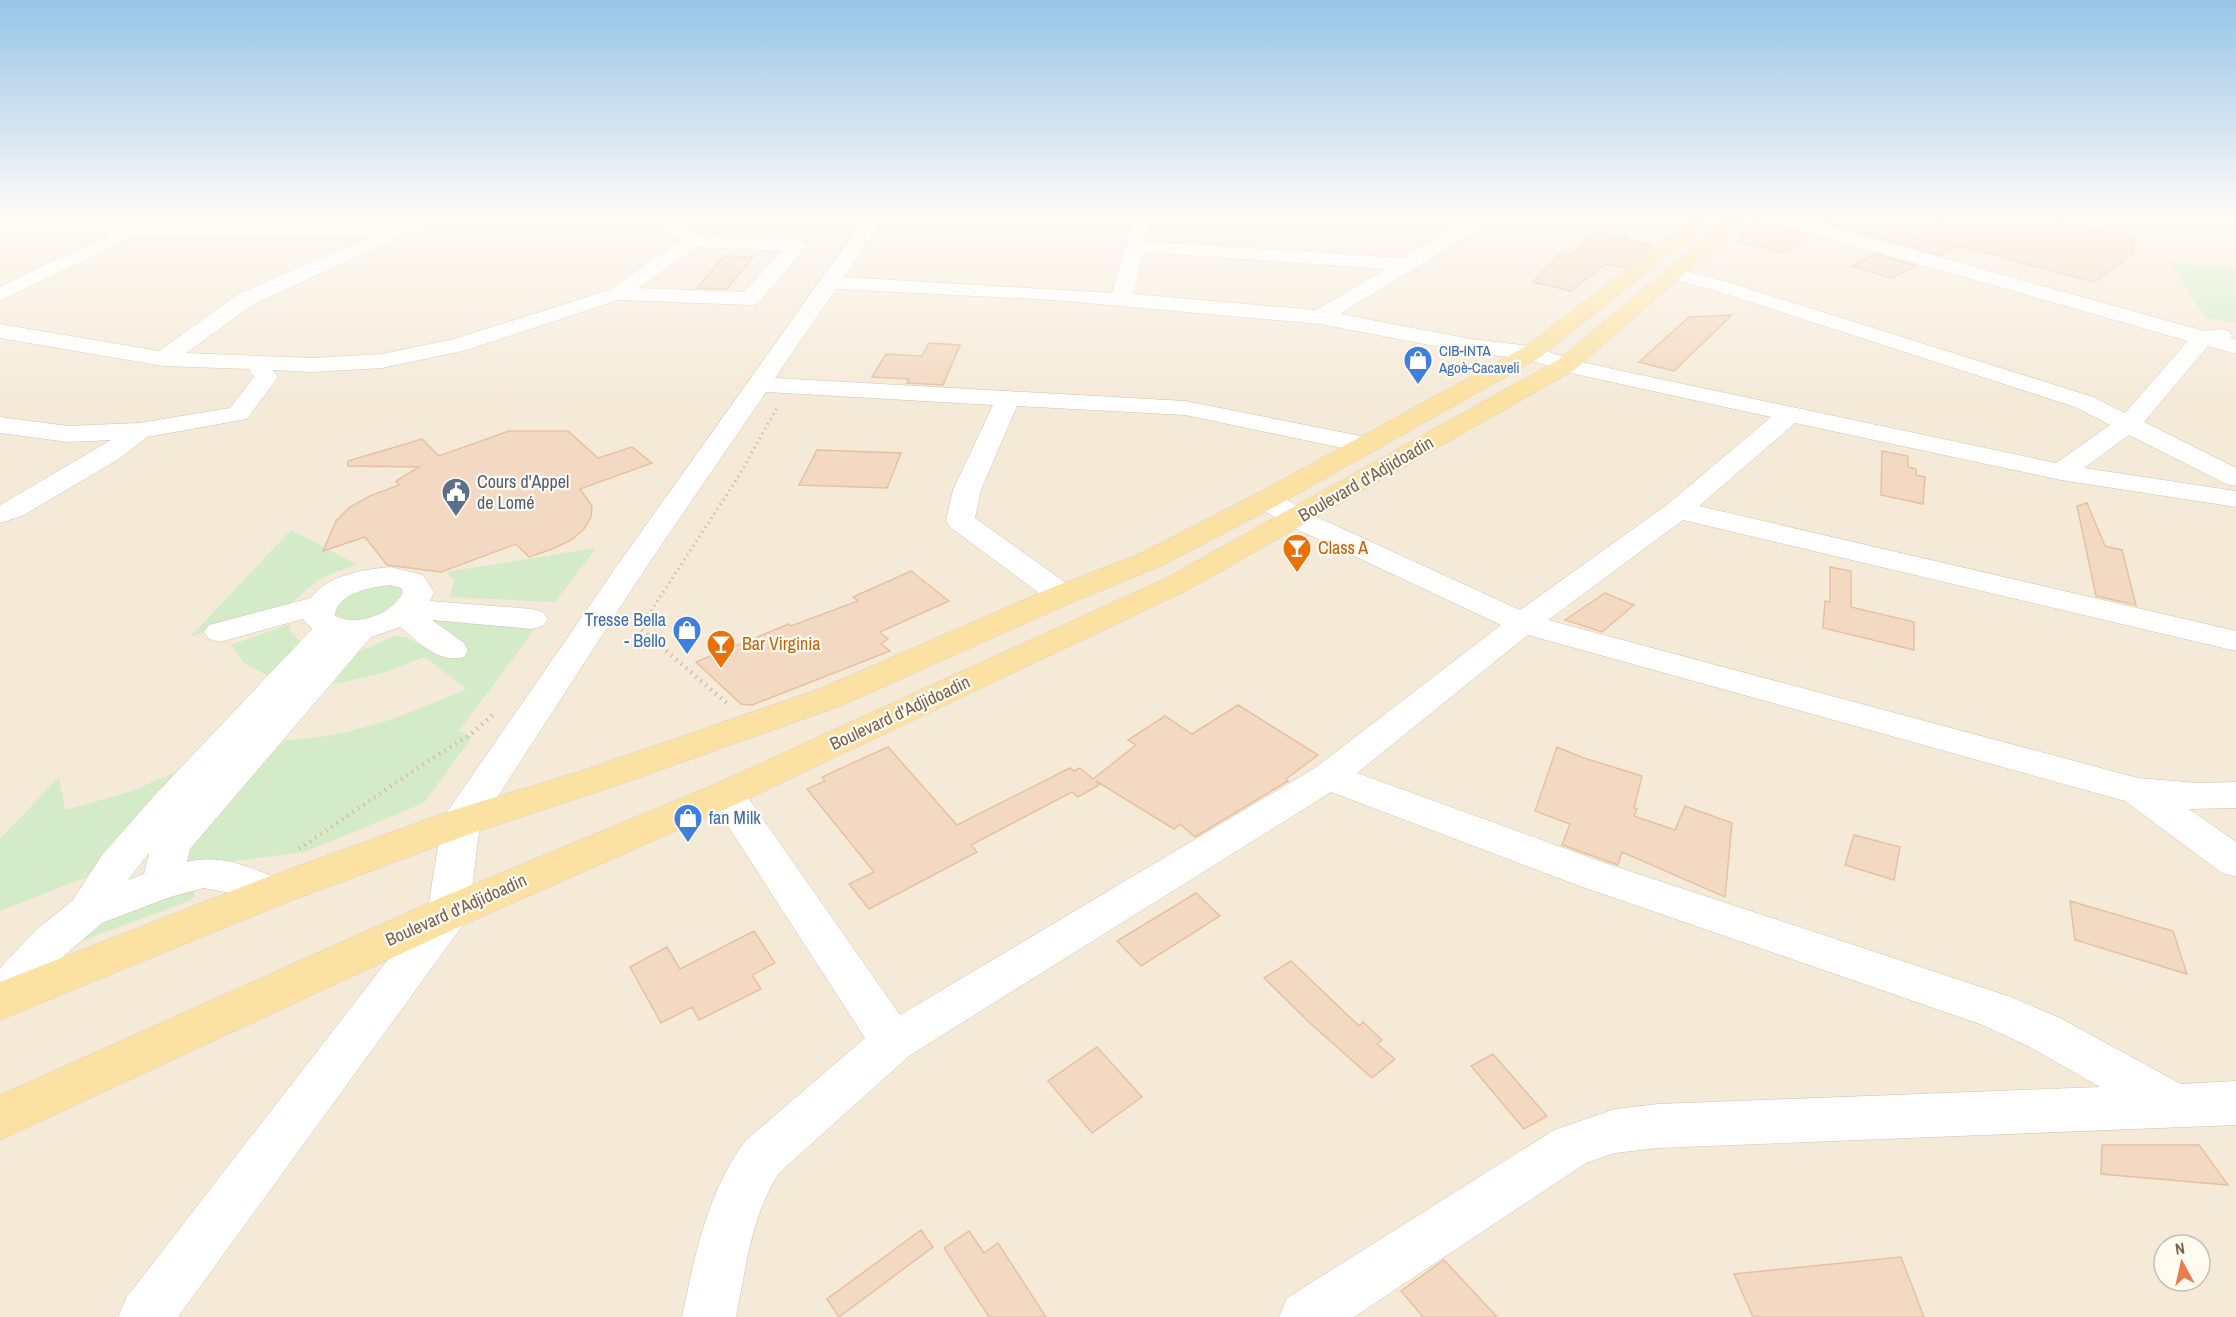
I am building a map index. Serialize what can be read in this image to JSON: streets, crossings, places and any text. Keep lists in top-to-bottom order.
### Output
{
  "streets": {
    "main road": ["Boulevard d'Adjidoadin"]
  },
  "places": {
    "shop": ["CIB-INTA Agoè-Cacaveli", "Tresse Bella - Bello", "fan Milk"],
    "public building": ["Cours d'Appel de Lomé"],
    "bar": ["Class A", "Bar Virginia"]
  },
  "north": "top"
}
